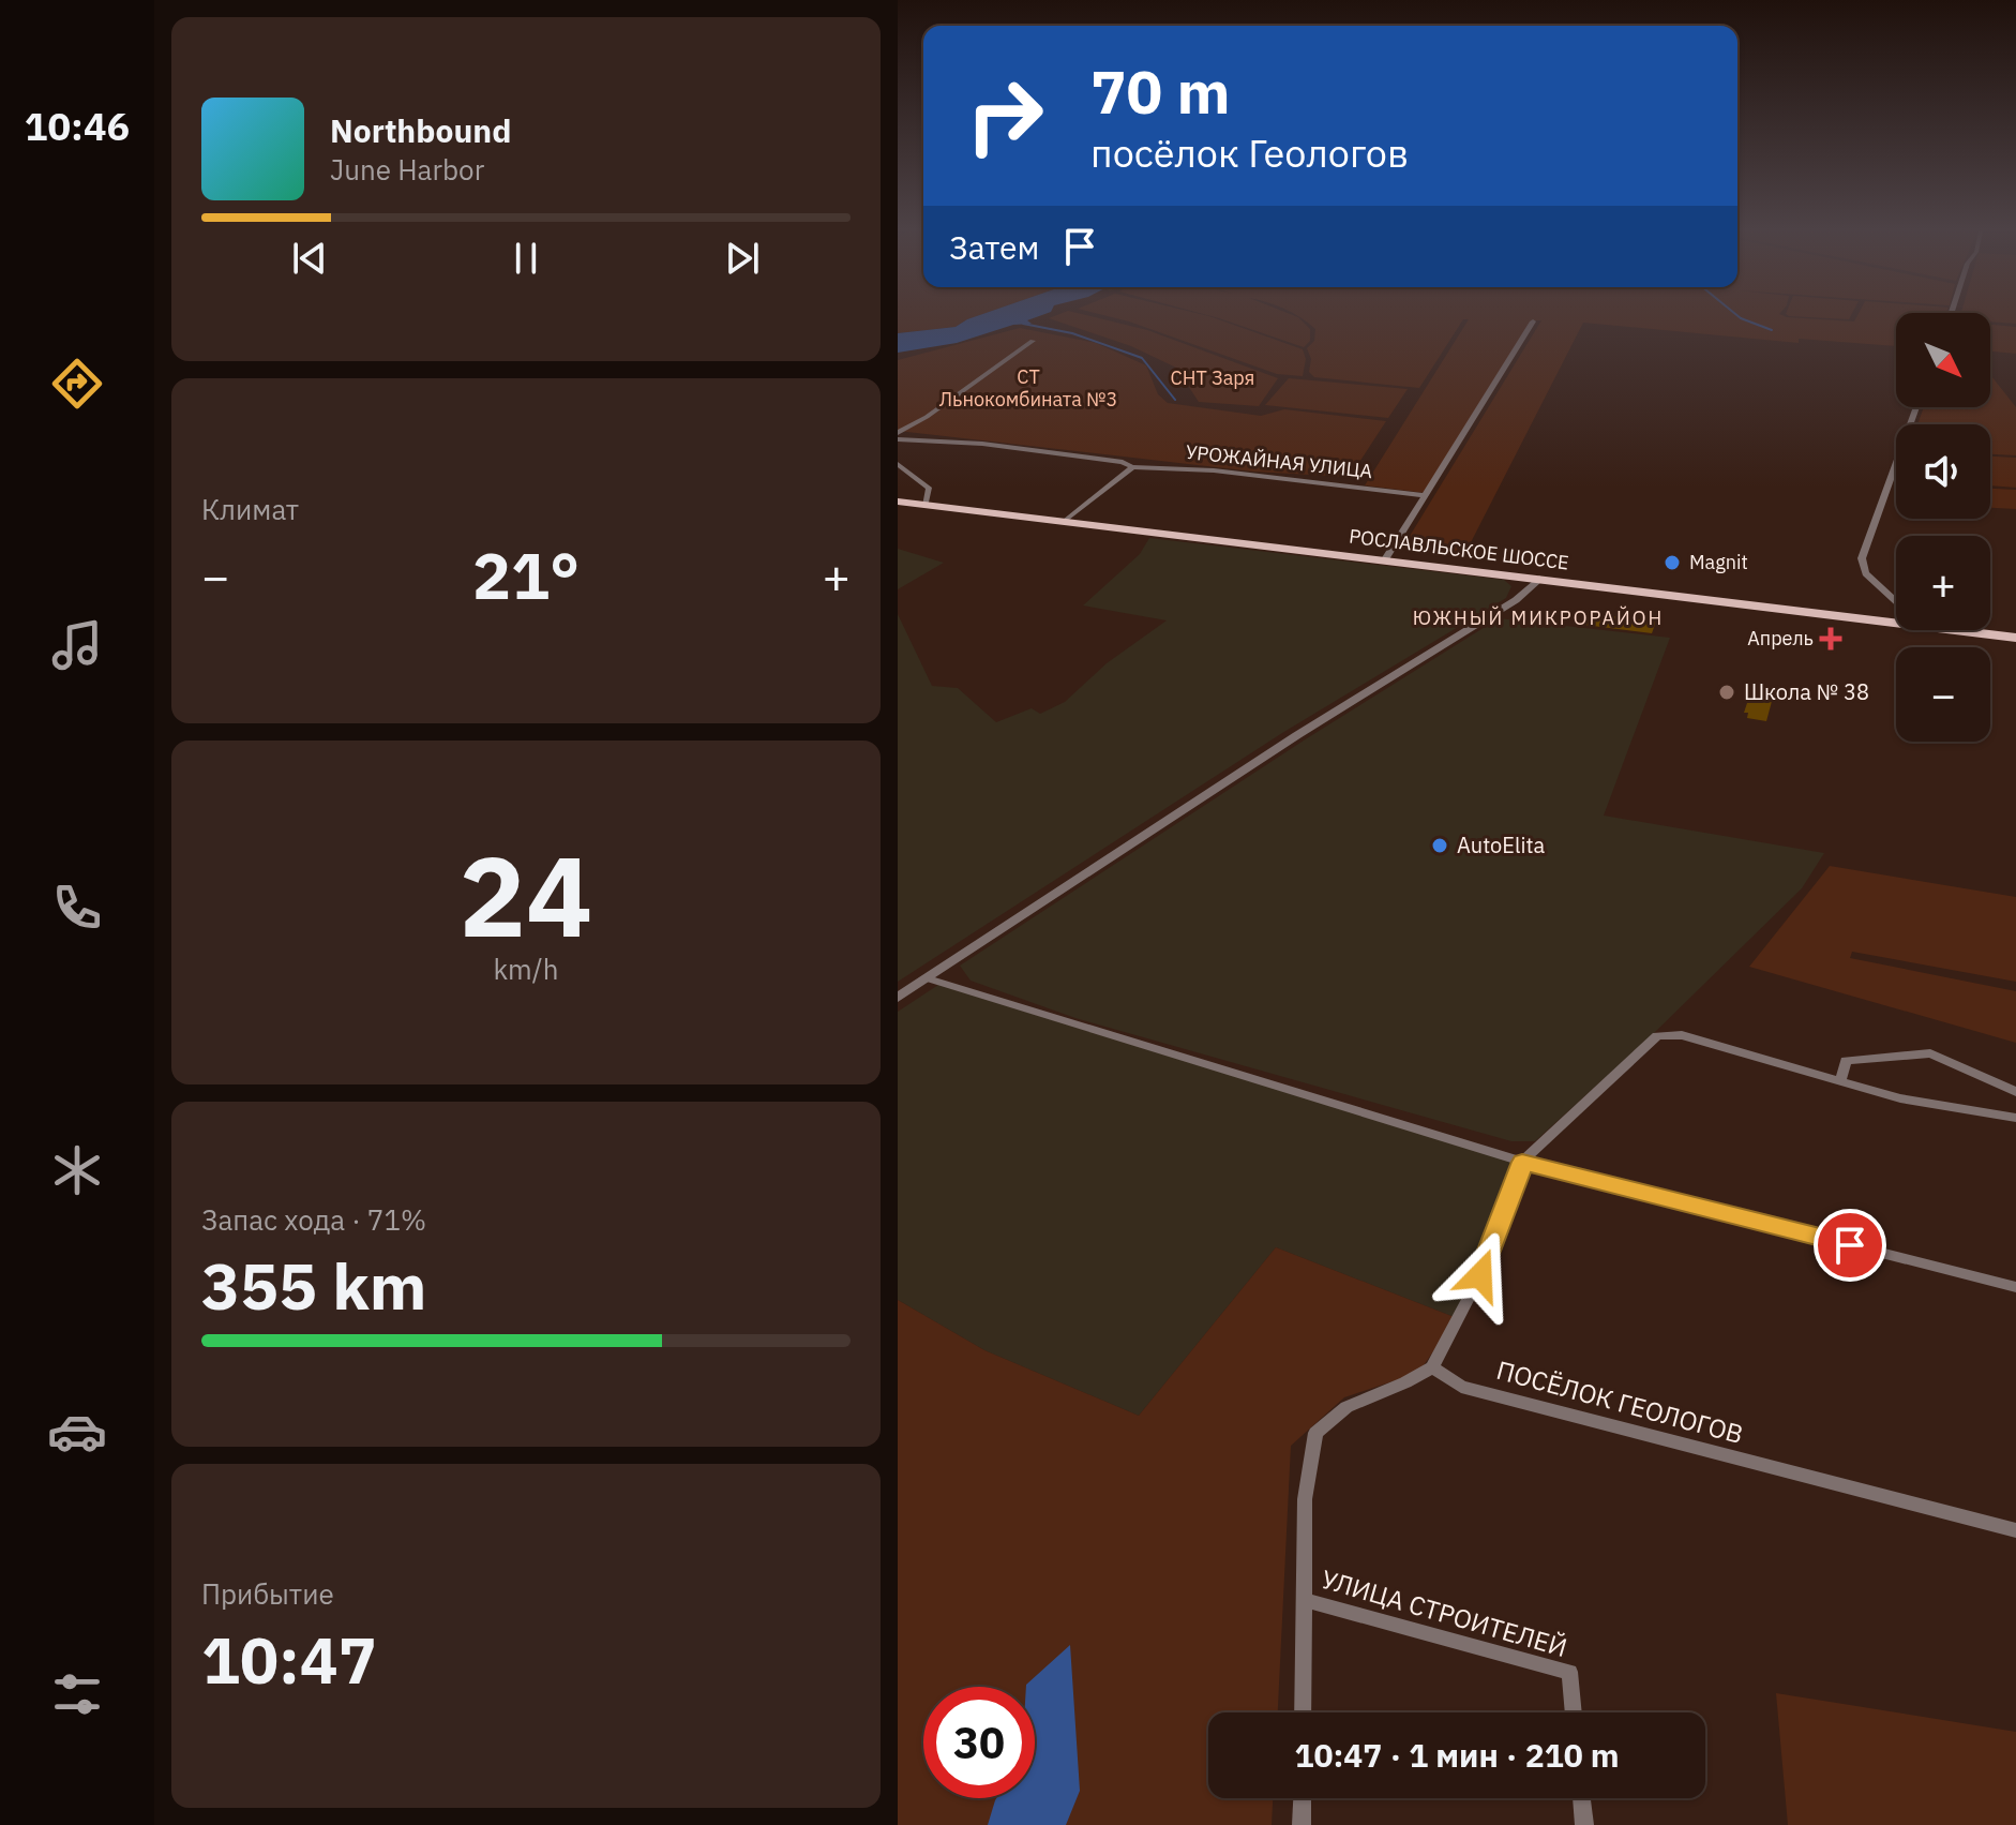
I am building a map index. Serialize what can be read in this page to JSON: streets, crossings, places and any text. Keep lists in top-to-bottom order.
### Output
{
  "streets": {
    "main road": ["РОСЛАВЛЬСКОЕ ШОССЕ"],
    "street": ["УРОЖАЙНАЯ УЛИЦА", "ПОСЁЛОК ГЕОЛОГОВ", "УЛИЦА СТРОИТЕЛЕЙ"]
  },
  "districts": ["ЮЖНЫЙ МИКРОРАЙОН"],
  "parks": ["СТ Льнокомбината №3", "СНТ Заря"],
  "places": {
    "other": ["Magnit", "Школа № 38", "AutoElita"],
    "health": ["Апрель"]
  },
  "north": "bottom right",
  "page": {
    "tabs": "10:46",
    "turn": ["70 m", "посёлок Геологов"],
    "song": ["Northbound", "June Harbor"],
    "then": "Затем",
    "map_buttons": ["+", "−"],
    "tile": [
      "Климат",
      ["24", "km/h"],
      ["Запас хода · 71%", "355 km"],
      ["Прибытие", "10:47"]
    ],
    "heat": ["−", "21°", "+"],
    "limit": "30",
    "trip": "10:47 · 1 мин · 210 m"
  }
}
